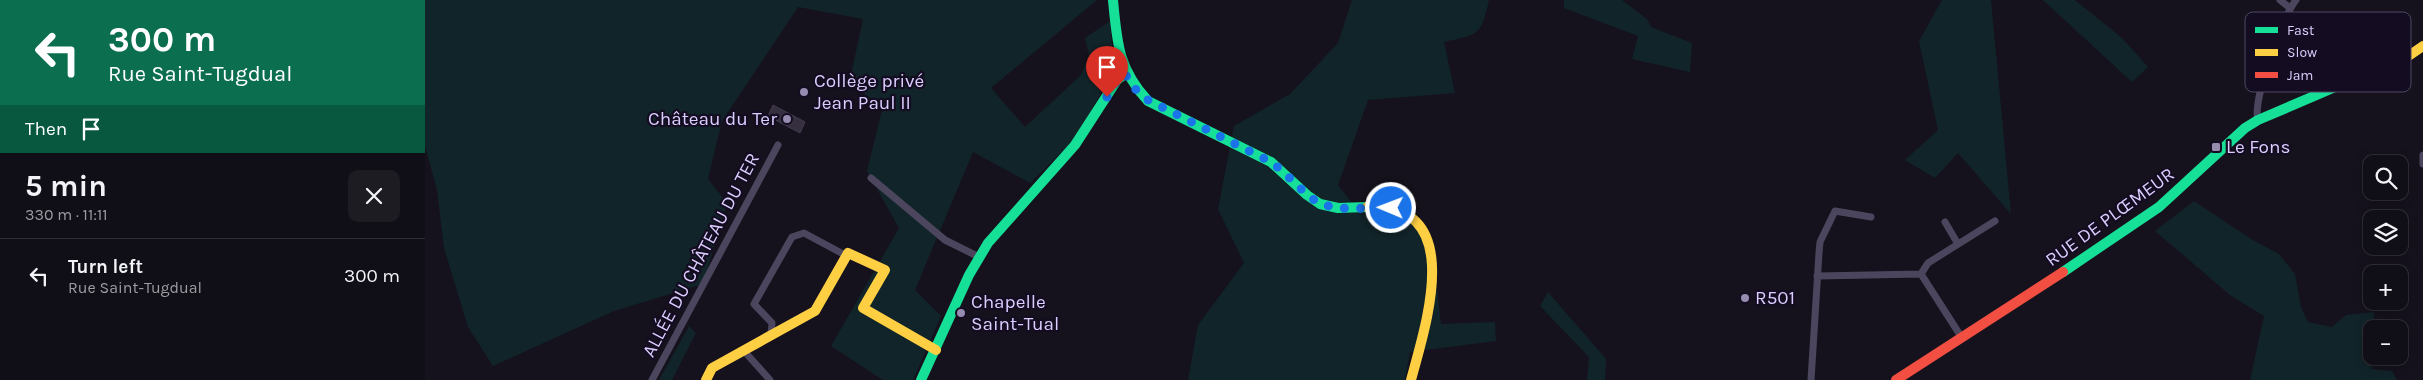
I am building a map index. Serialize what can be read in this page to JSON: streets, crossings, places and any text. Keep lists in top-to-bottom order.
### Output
{
  "streets": {
    "street": ["RUE DE PLŒMEUR", "ALLÉE DU CHÂTEAU DU TER"]
  },
  "places": {
    "other": [
      "Collège privé Jean Paul II",
      "Château du Ter",
      "R501",
      "Chapelle Saint-Tual"
    ],
    "transit": ["Le Fons"]
  },
  "legend": ["Fast", "Slow", "Jam"],
  "page": {
    "turn": ["300 m", "Rue Saint-Tugdual"],
    "then": "Then",
    "heading": ["5 min", "330 m · 11:11"],
    "map_buttons": ["+", "−"],
    "list": [
      {
        "name": "Turn left",
        "note": "Rue Saint-Tugdual",
        "value": "300 m"
      }
    ]
  }
}
